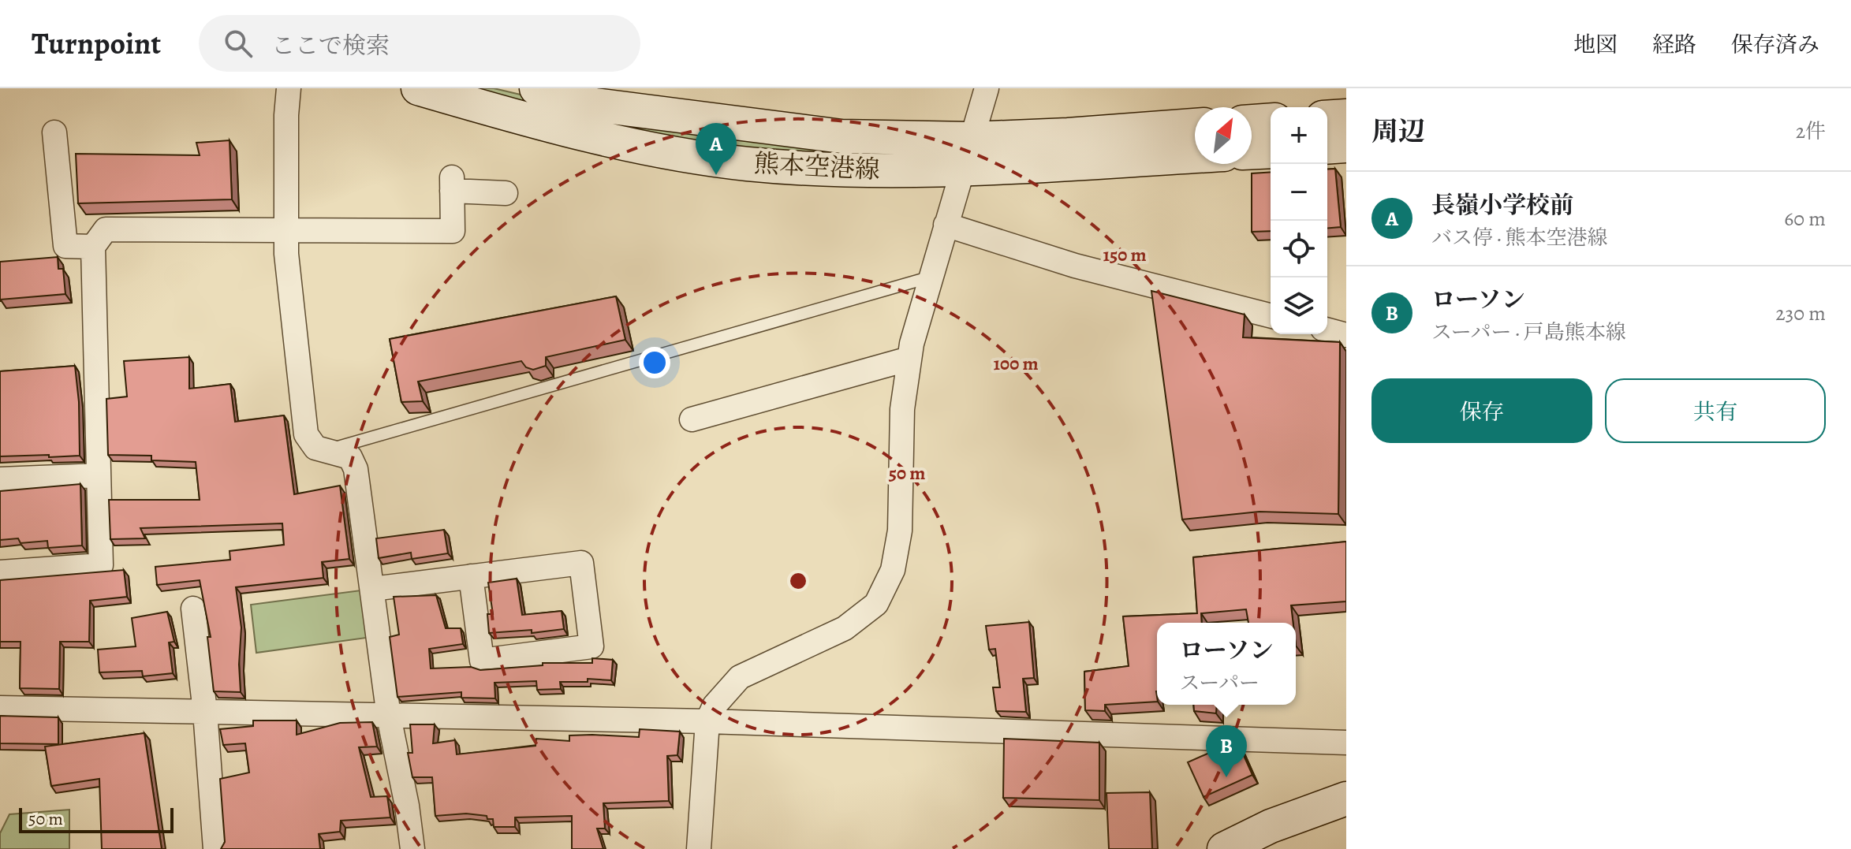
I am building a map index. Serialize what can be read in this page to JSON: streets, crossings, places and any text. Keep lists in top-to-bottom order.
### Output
{
  "streets": {
    "main road": ["熊本空港線"]
  },
  "scale_bar": "50 m",
  "north": "top right",
  "page": {
    "header": "Turnpoint",
    "search": "ここで検索",
    "nav": ["地図", "経路", "保存済み"],
    "heading": ["周辺", "2件"],
    "map_buttons": ["+", "−"],
    "pins": ["A", "B"],
    "list": [
      {
        "mark": "A",
        "name": "長嶺小学校前",
        "note": "バス停 · 熊本空港線",
        "value": "60 m"
      },
      {
        "mark": "B",
        "name": "ローソン",
        "note": "スーパー · 戸島熊本線",
        "value": "230 m"
      }
    ],
    "buttons": ["保存", "共有"],
    "popup": ["ローソン", "スーパー"],
    "scale": "50 m"
  },
  "rings": ["150 m", "100 m", "50 m"]
}
